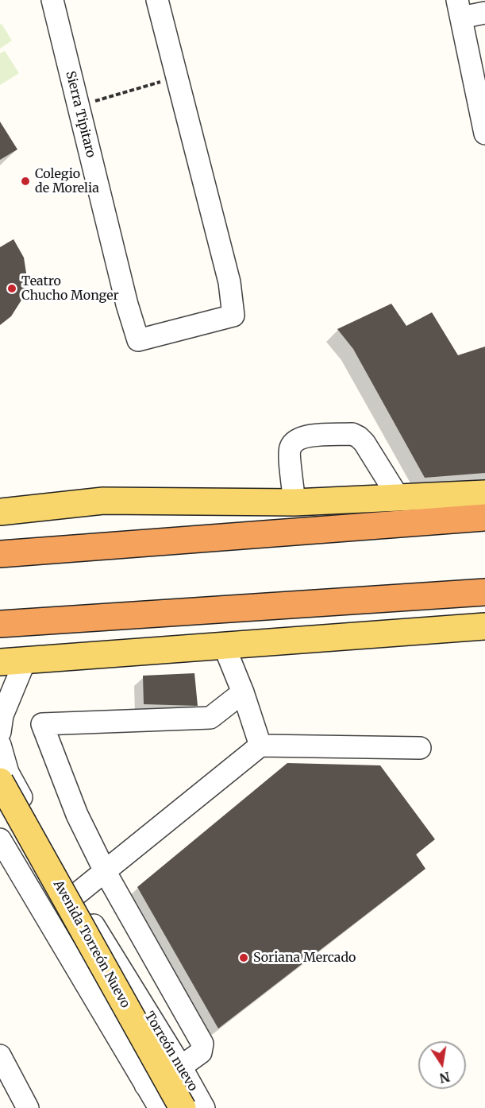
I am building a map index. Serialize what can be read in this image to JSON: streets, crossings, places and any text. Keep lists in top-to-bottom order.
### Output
{
  "streets": {
    "main road": ["Avenida Torreón Nuevo"],
    "street": ["Sierra Tipitaro", "Torreón nuevo"]
  },
  "places": ["Colegio de Morelia", "Teatro Chucho Monger", "Soriana Mercado"],
  "north": "bottom"
}
